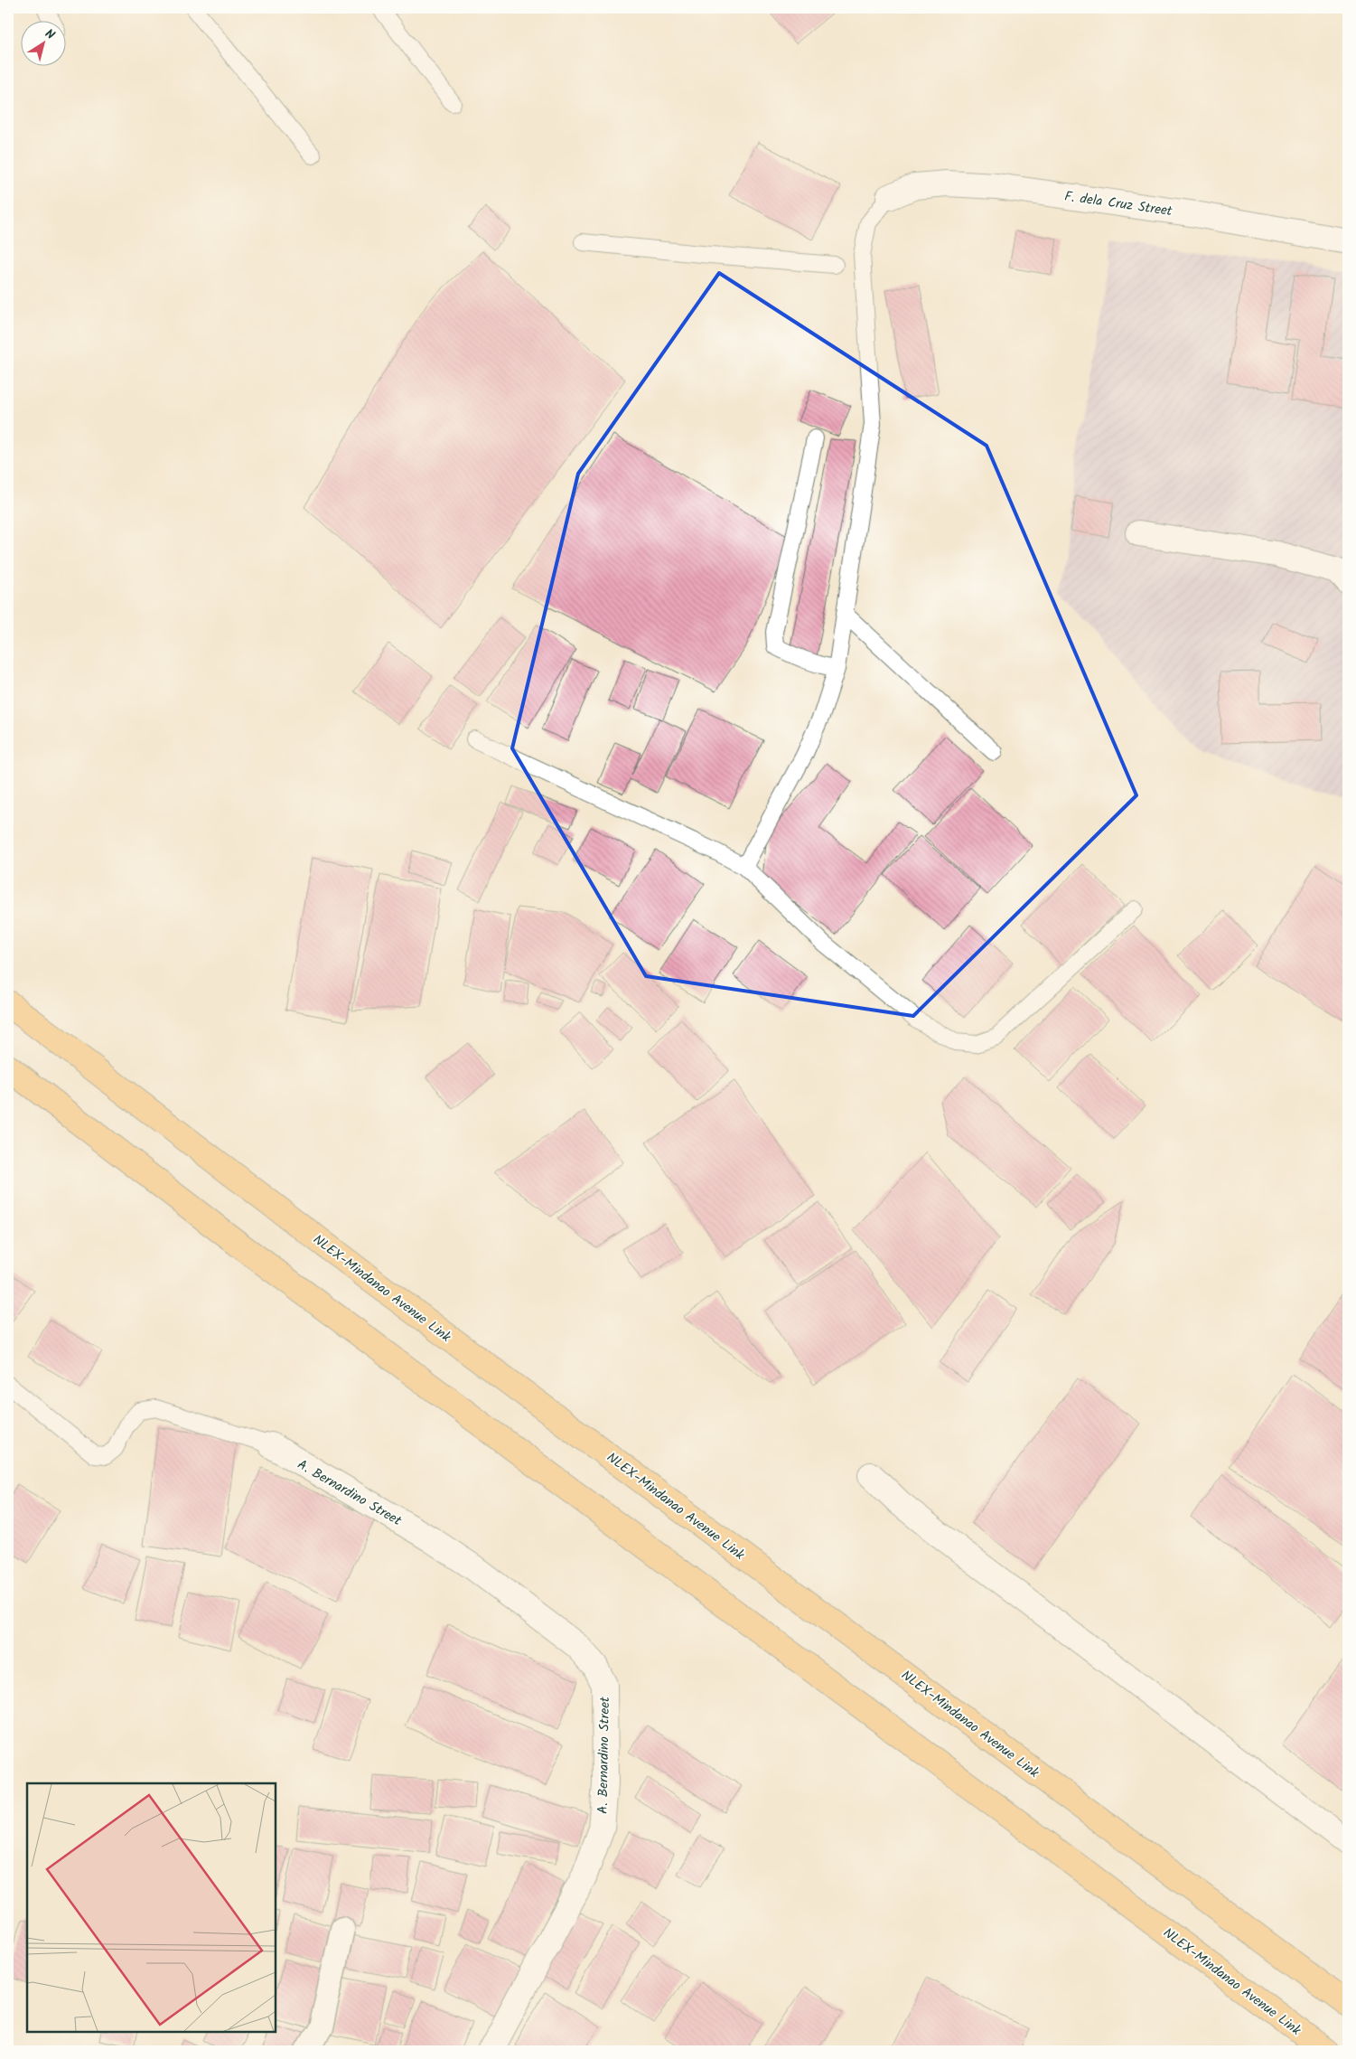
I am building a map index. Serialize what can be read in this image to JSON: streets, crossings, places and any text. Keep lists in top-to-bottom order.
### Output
{
  "streets": {
    "highway": ["NLEX-Mindanao Avenue Link"],
    "street": ["F. dela Cruz Street", "A. Bernardino Street"]
  },
  "north": "top right"
}
